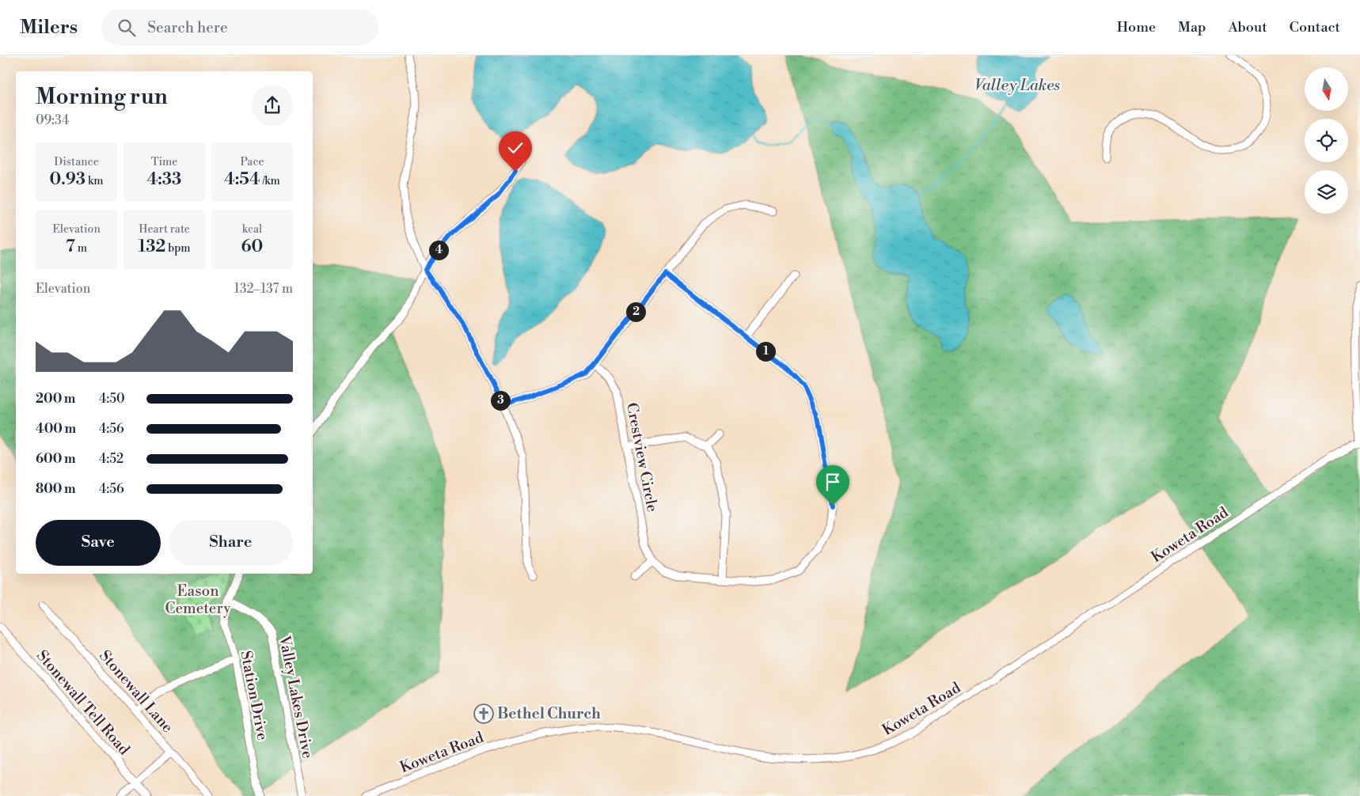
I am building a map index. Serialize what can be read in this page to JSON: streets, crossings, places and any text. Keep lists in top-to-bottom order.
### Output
{
  "streets": {
    "street": [
      "Crestview Circle",
      "Koweta Road",
      "Stonewall Lane",
      "Station Drive",
      "Valley Lakes Drive",
      "Stonewall Tell Road"
    ]
  },
  "crossings": [
    ["Station Drive", "Valley Lakes Drive"]
  ],
  "water": ["Valley Lakes"],
  "parks": ["Eason Cemetery"],
  "places": {
    "church": ["Bethel Church"]
  },
  "north": "bottom",
  "page": {
    "header": "Milers",
    "search": "Search here",
    "nav": [
      "Home",
      "Map",
      "About",
      "Contact"
    ],
    "heading": ["Morning run", "09:34"],
    "stats": [
      ["Distance", "0.93 km"],
      ["Time", "4:33"],
      ["Pace", "4:54 /km"],
      ["Elevation", "7 m"],
      ["Heart rate", "132 bpm"],
      ["kcal", "60"]
    ],
    "pins": [
      "4",
      "2",
      "1",
      "3"
    ],
    "chart": ["Elevation", "132–137 m"],
    "list": [
      {
        "name": "200 m",
        "note": "4:50"
      },
      {
        "name": "400 m",
        "note": "4:56"
      },
      {
        "name": "600 m",
        "note": "4:52"
      },
      {
        "name": "800 m",
        "note": "4:56"
      }
    ],
    "buttons": ["Save", "Share"]
  }
}
